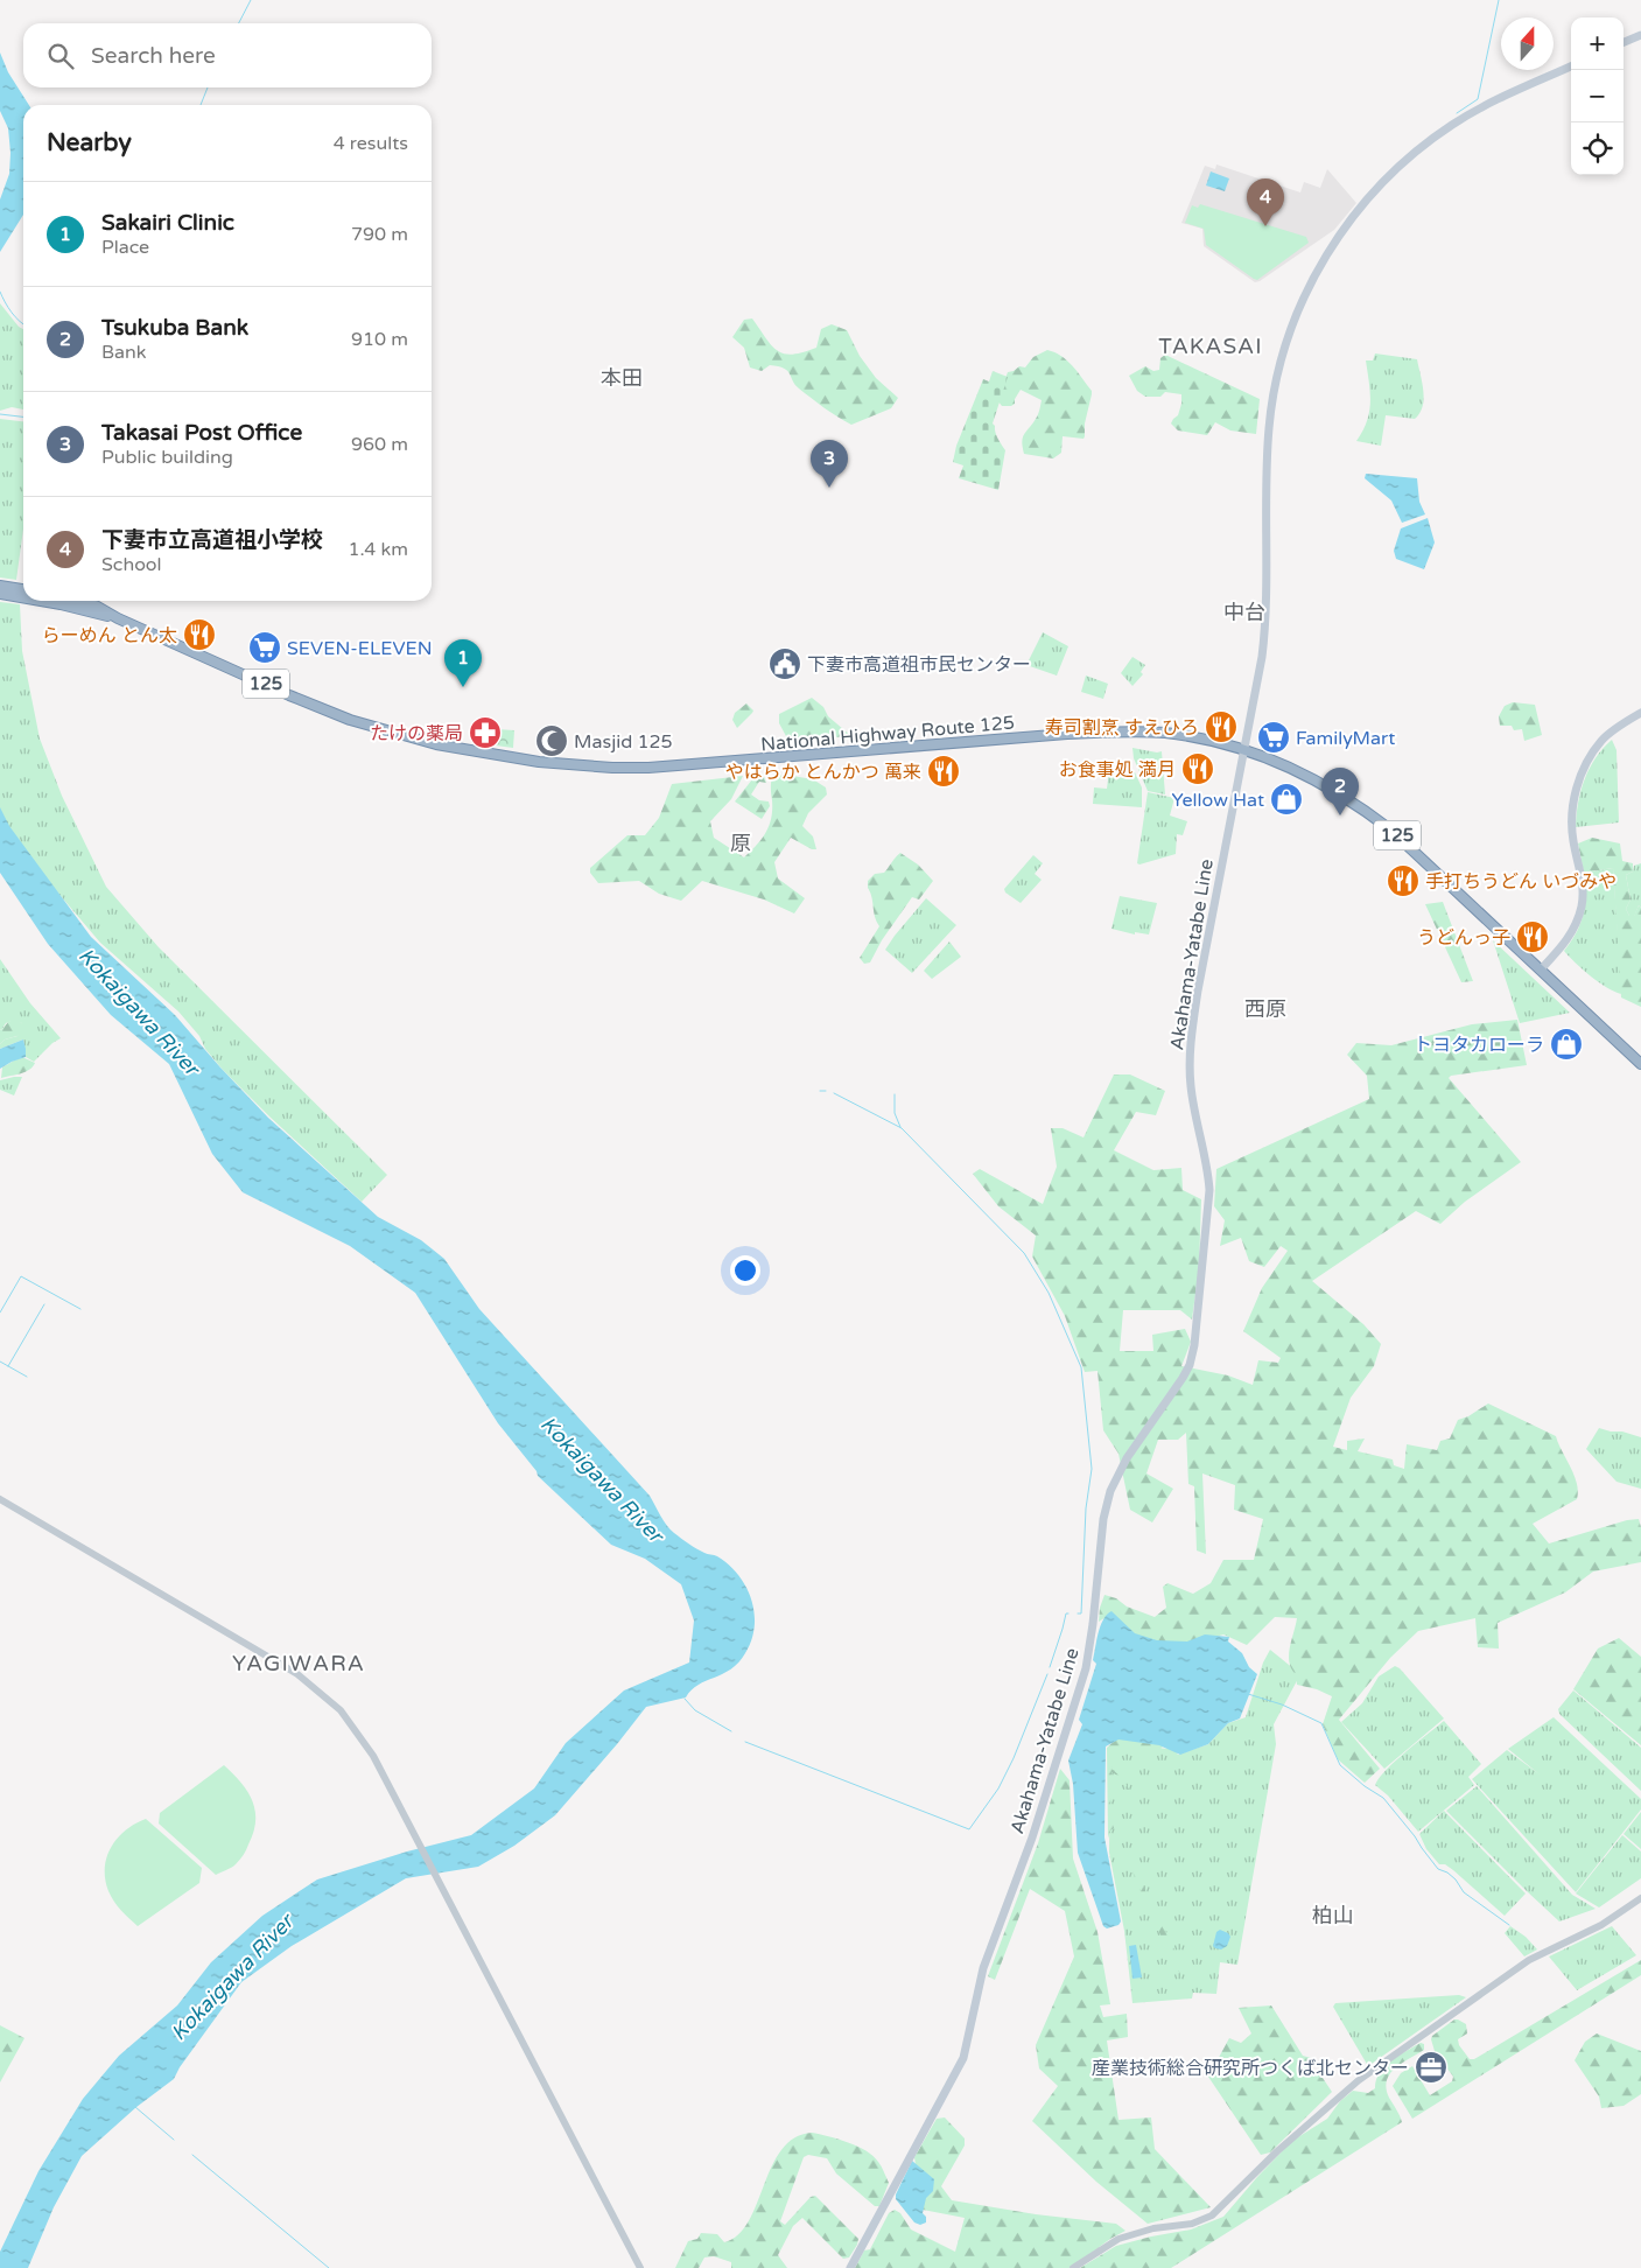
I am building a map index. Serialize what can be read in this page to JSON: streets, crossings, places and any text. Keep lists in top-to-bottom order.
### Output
{
  "streets": {
    "highway": ["125", "National Highway Route 125"],
    "main road": ["Akahama-Yatabe Line"]
  },
  "crossings": [
    ["National Highway Route 125", "Akahama-Yatabe Line"]
  ],
  "districts": [
    "TAKASAI",
    "本田",
    "中台",
    "原",
    "西原",
    "YAGIWARA",
    "柏山"
  ],
  "water": ["Kokaigawa River"],
  "places": {
    "restaurant": [
      "らーめん とん太",
      "寿司割烹 すえひろ",
      "お食事処 満月",
      "やはらか とんかつ 萬来",
      "手打ちうどん いづみや",
      "うどんっ子"
    ],
    "supermarket": ["SEVEN-ELEVEN", "FamilyMart"],
    "public building": ["下妻市高道祖市民センター"],
    "pharmacy": ["たけの薬局"],
    "mosque": ["Masjid 125"],
    "shop": ["Yellow Hat", "トヨタカローラ"],
    "office": ["産業技術総合研究所つくば北センター"]
  },
  "north": "top",
  "page": {
    "map_buttons": ["+", "−"],
    "search": "Search here",
    "heading": ["Nearby", "4 results"],
    "pins": [
      "4",
      "3",
      "1",
      "2"
    ],
    "list": [
      {
        "mark": "1",
        "name": "Sakairi Clinic",
        "note": "Place",
        "value": "790 m"
      },
      {
        "mark": "2",
        "name": "Tsukuba Bank",
        "note": "Bank",
        "value": "910 m"
      },
      {
        "mark": "3",
        "name": "Takasai Post Office",
        "note": "Public building",
        "value": "960 m"
      },
      {
        "mark": "4",
        "name": "下妻市立高道祖小学校",
        "note": "School",
        "value": "1.4 km"
      }
    ]
  }
}
